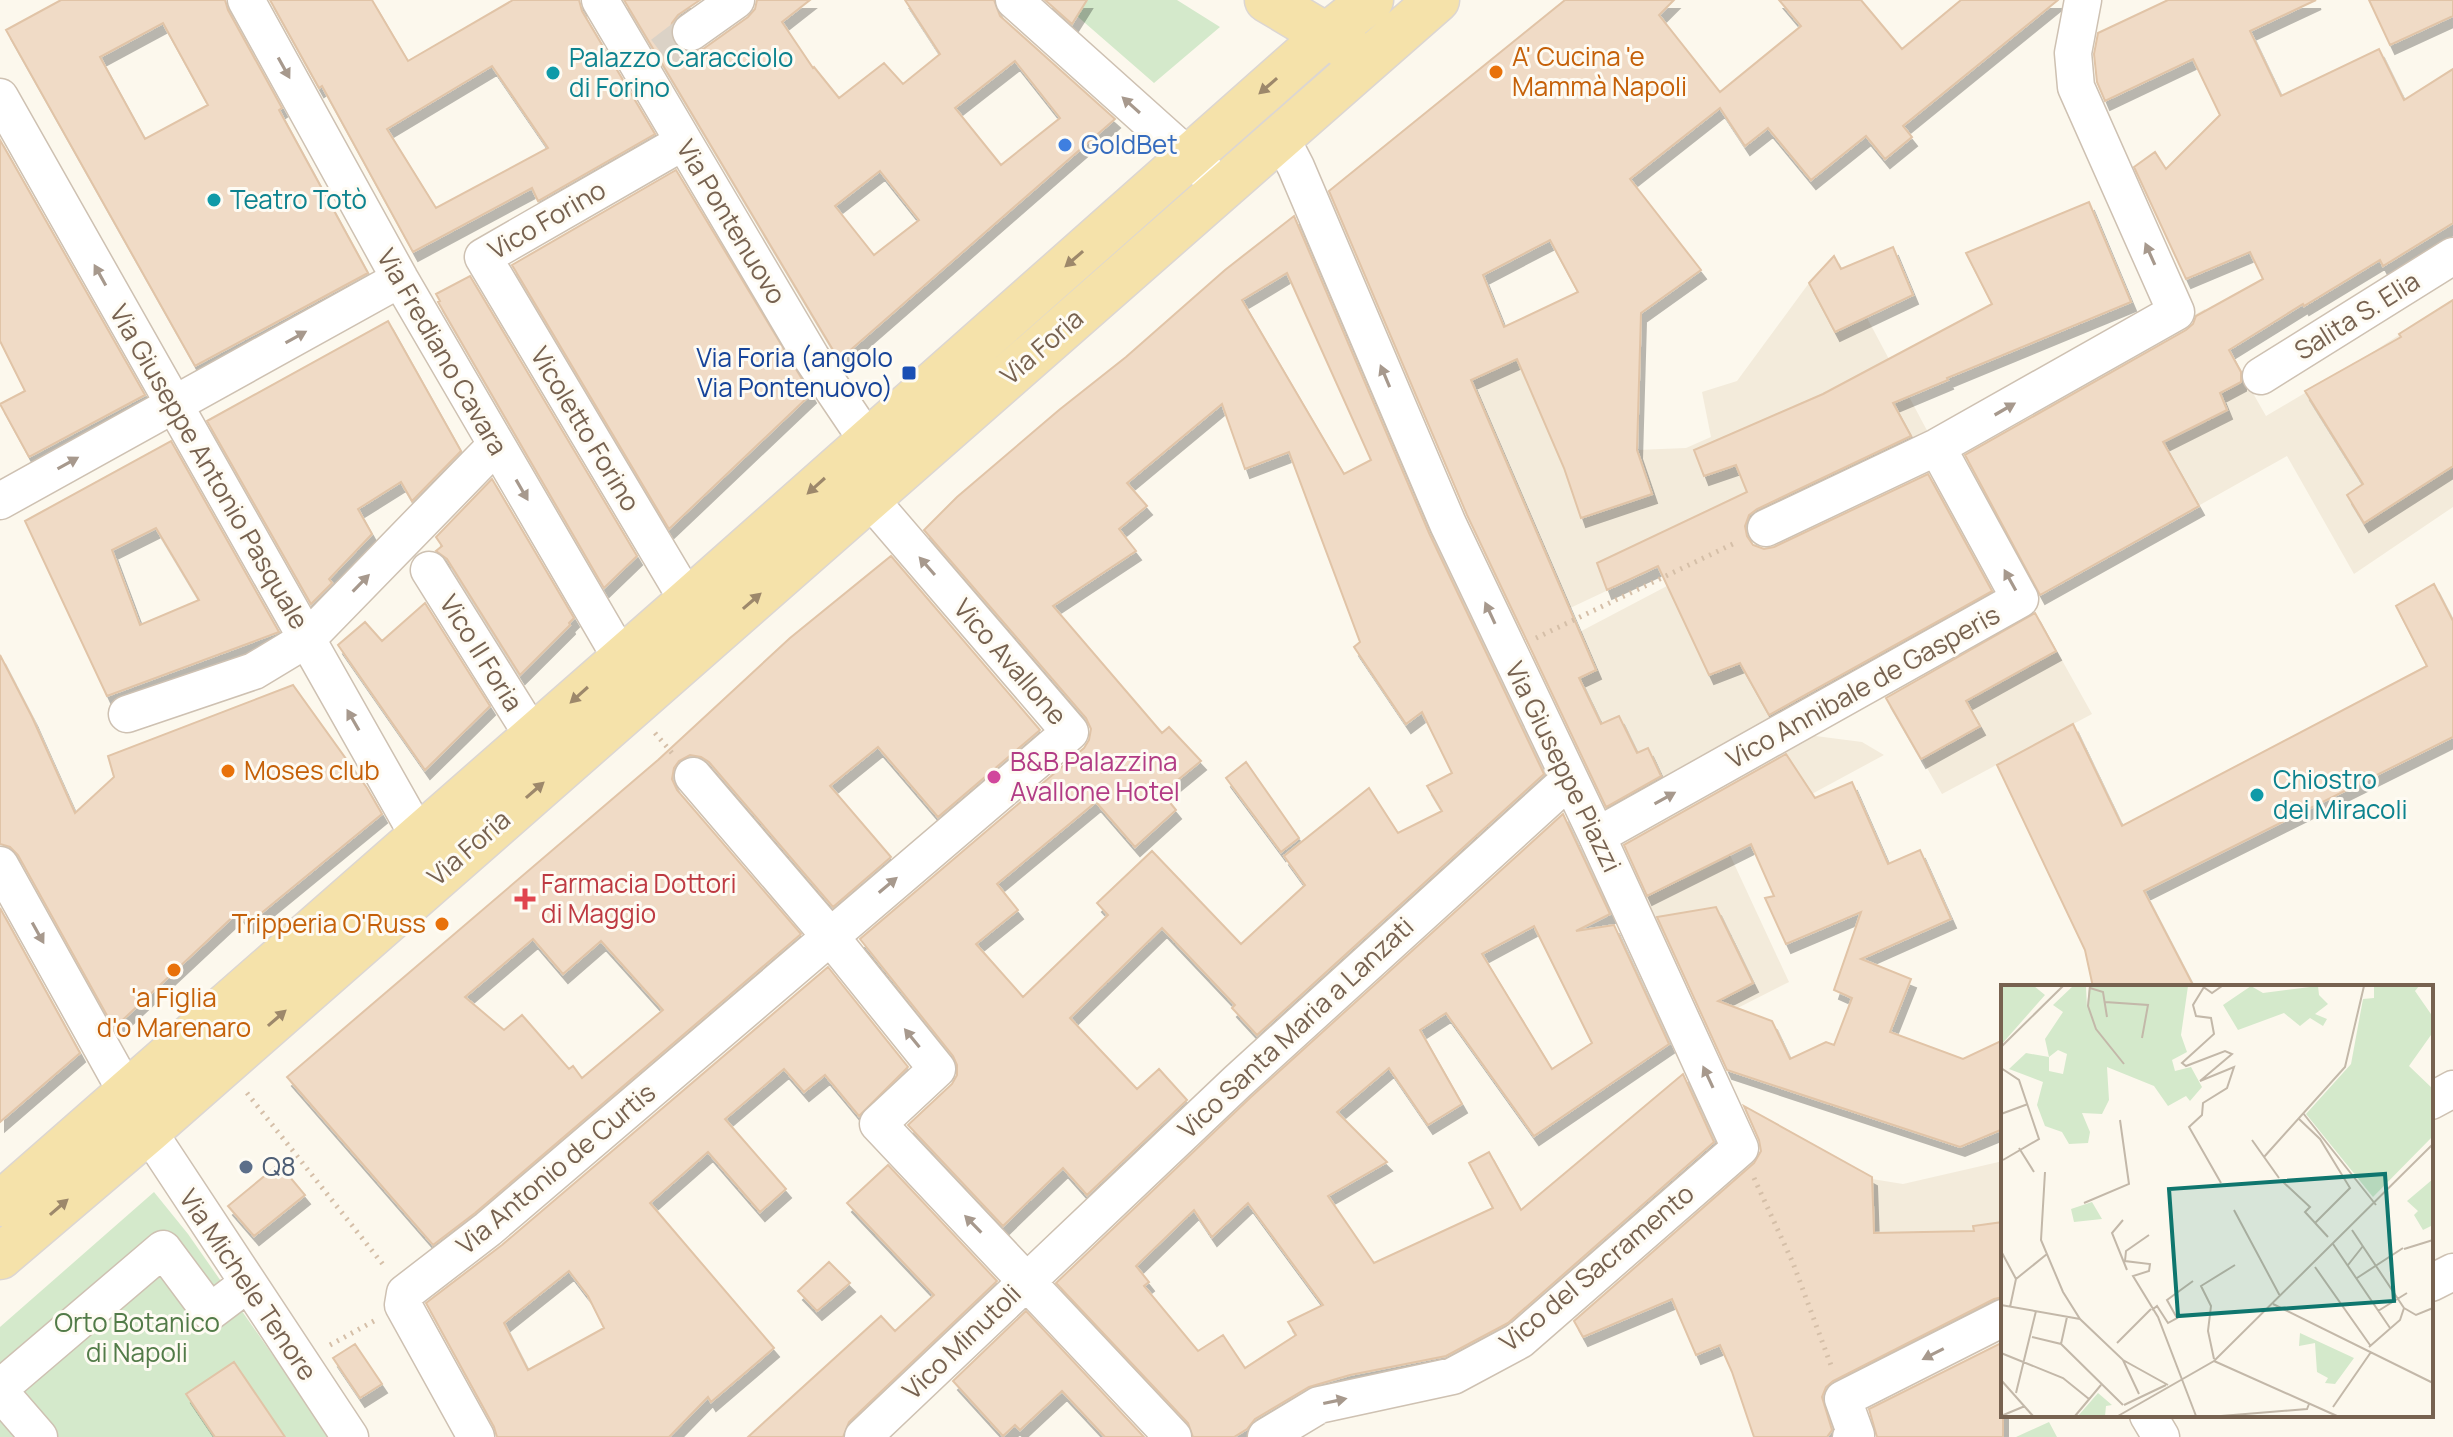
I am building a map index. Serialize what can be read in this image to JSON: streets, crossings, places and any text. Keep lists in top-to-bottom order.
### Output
{
  "streets": {
    "main road": ["Via Foria"],
    "street": [
      "Vico Forino",
      "Via Pontenuovo",
      "Salita S. Elia",
      "Via Frediano Cavara",
      "Vicoletto Forino",
      "Via Giuseppe Antonio Pasquale",
      "Vico II Foria",
      "Vico Avallone",
      "Vico Annibale de Gasperis",
      "Via Giuseppe Piazzi",
      "Vico Santa Maria a Lanzati",
      "Via Antonio de Curtis",
      "Vico del Sacramento",
      "Via Michele Tenore",
      "Vico Minutoli"
    ]
  },
  "crossings": [
    ["Vico Forino", "Via Pontenuovo"],
    ["Vico Forino", "Vicoletto Forino"],
    ["Via Pontenuovo", "Via Foria"],
    ["Via Foria", "Via Frediano Cavara"],
    ["Via Foria", "Vicoletto Forino"],
    ["Via Foria", "Via Giuseppe Antonio Pasquale"],
    ["Via Foria", "Vico II Foria"],
    ["Via Foria", "Vico Avallone"],
    ["Via Foria", "Via Giuseppe Piazzi"],
    ["Via Foria", "Via Michele Tenore"],
    ["Vico Avallone", "Via Antonio de Curtis"],
    ["Vico Annibale de Gasperis", "Via Giuseppe Piazzi"],
    ["Via Giuseppe Piazzi", "Vico Santa Maria a Lanzati"],
    ["Via Giuseppe Piazzi", "Vico del Sacramento"],
    ["Vico Santa Maria a Lanzati", "Vico Minutoli"]
  ],
  "one_way": [
    "Via Frediano Cavara",
    "Via Giuseppe Antonio Pasquale",
    "Via Giuseppe Piazzi",
    "Vico del Sacramento"
  ],
  "parks": ["Orto Botanico di Napoli"],
  "places": {
    "other": [
      "A' Cucina 'e Mammà Napoli",
      "Palazzo Caracciolo di Forino",
      "GoldBet",
      "Teatro Totò",
      "Moses club",
      "B&B Palazzina Avallone Hotel",
      "Chiostro dei Miracoli",
      "Tripperia O'Russ",
      "'a Figlia d'o Marenaro",
      "Q8"
    ],
    "transit": ["Via Foria (angolo Via Pontenuovo)"],
    "health": ["Farmacia Dottori di Maggio"]
  }
}
